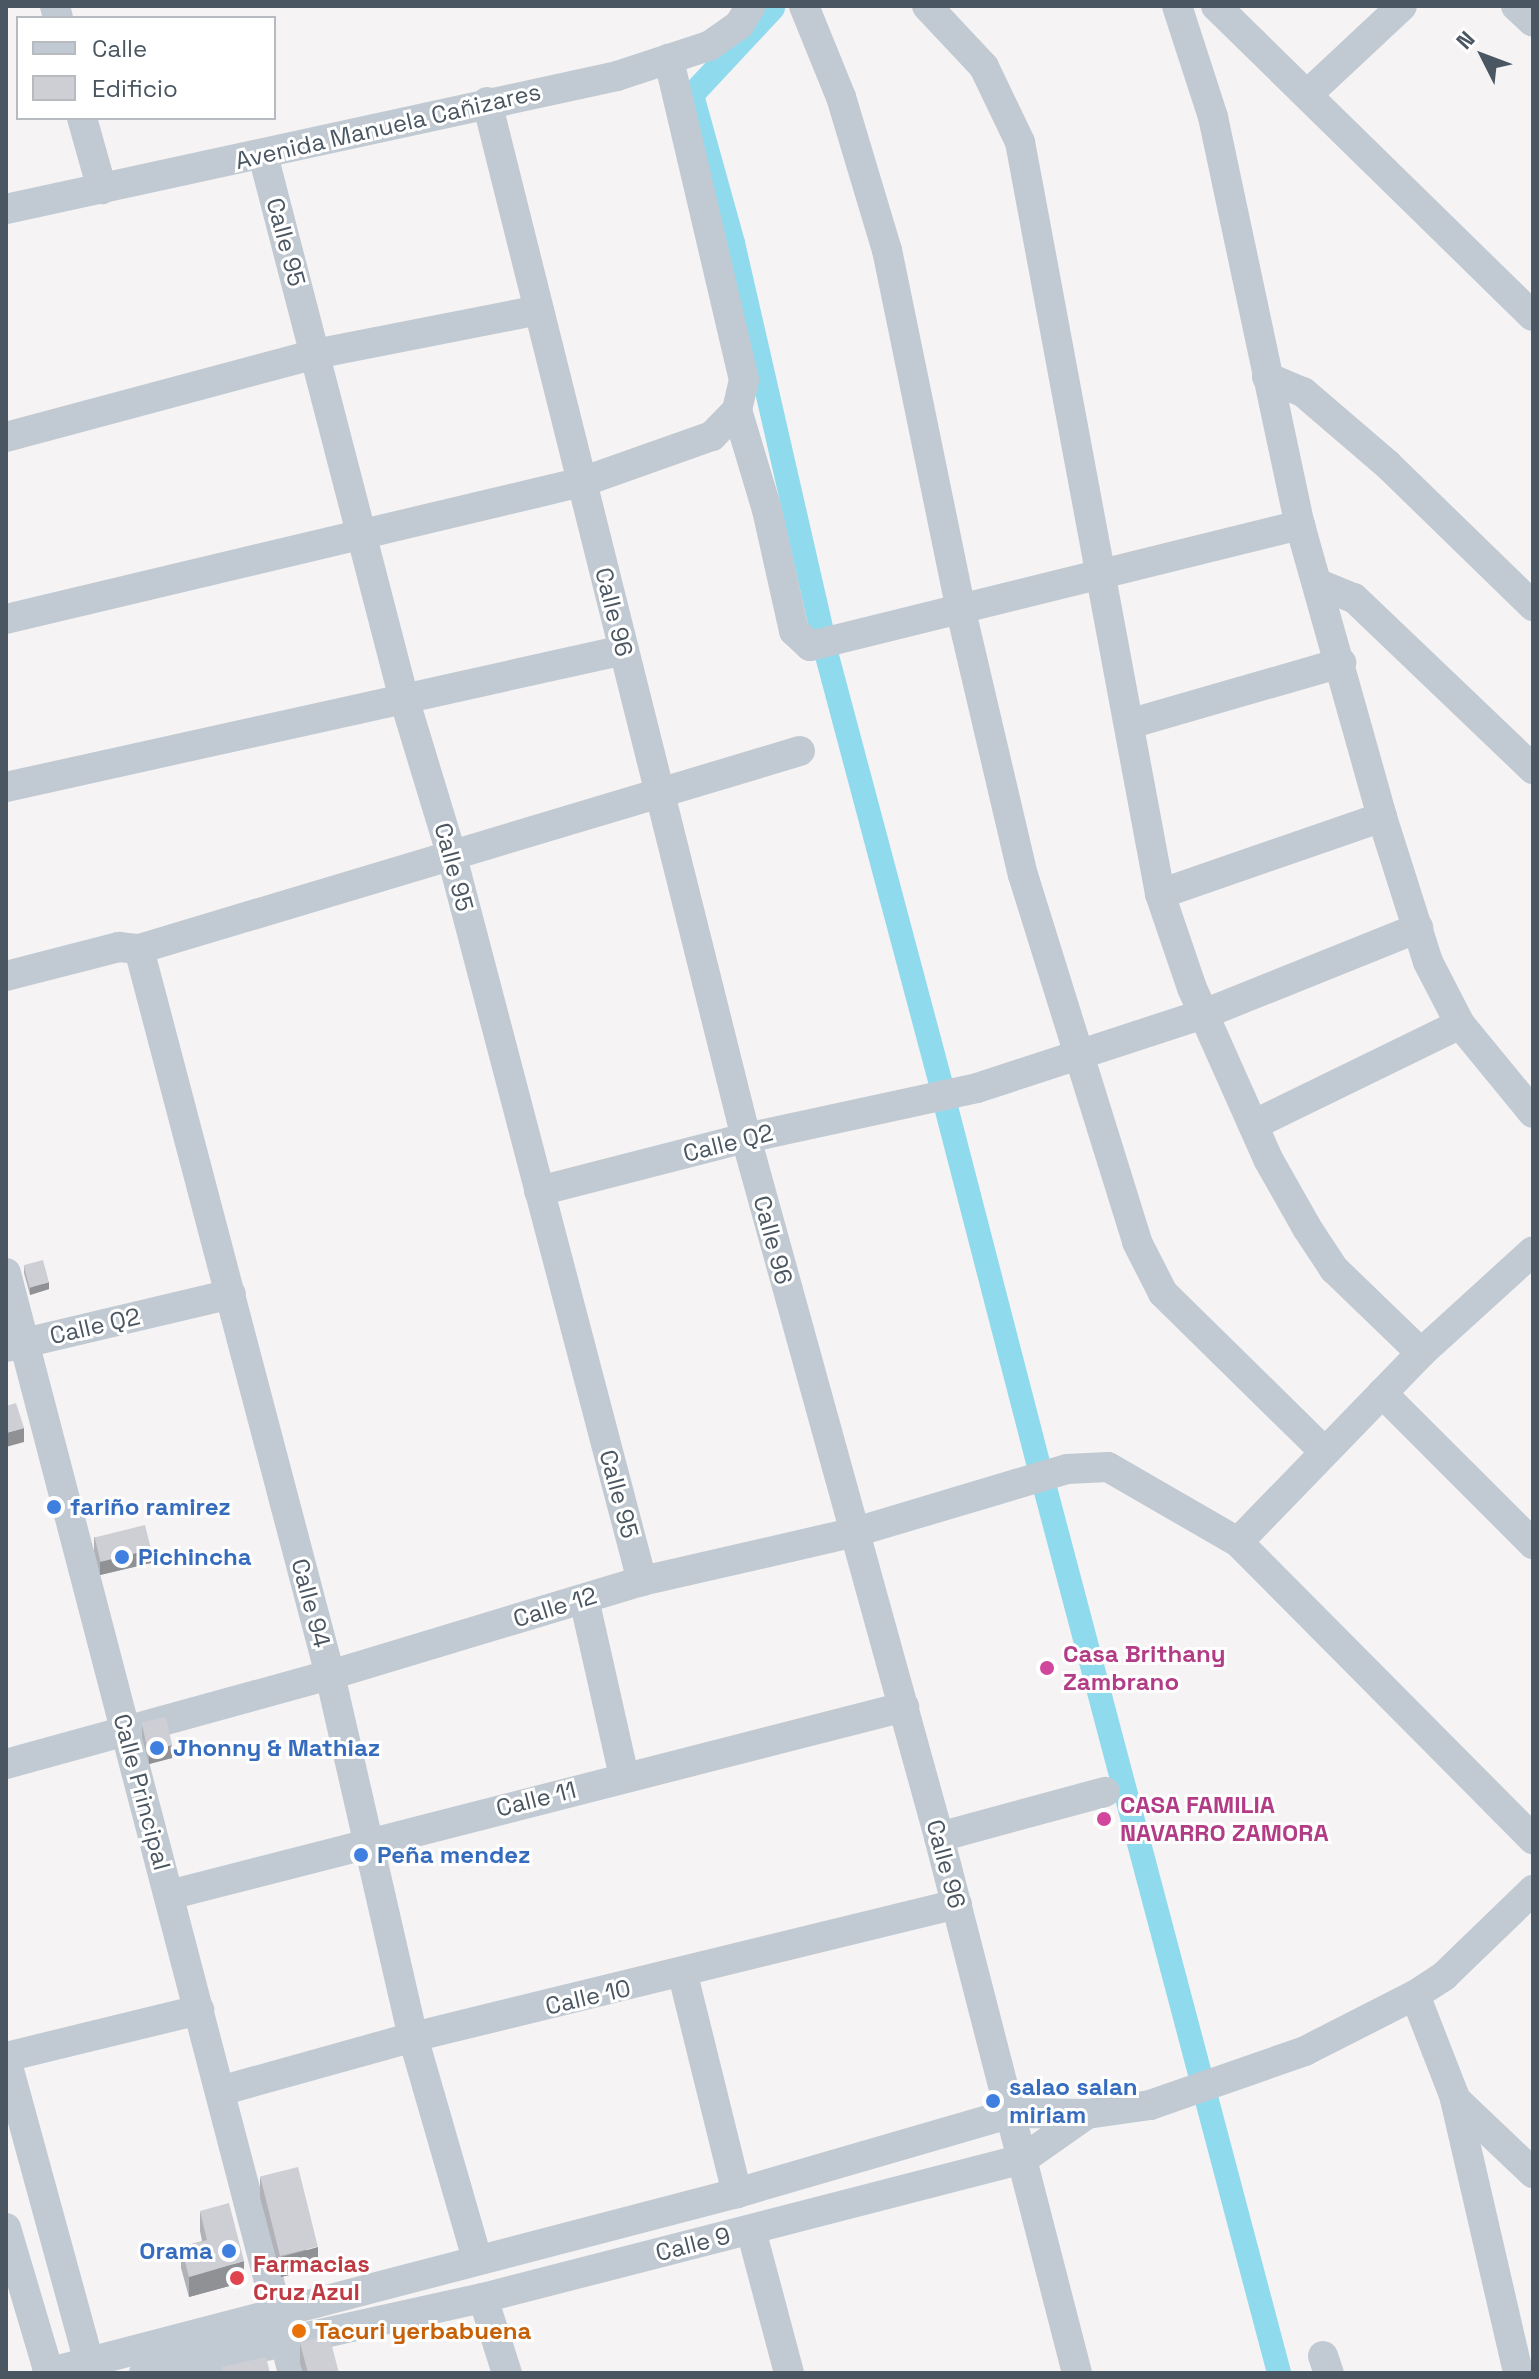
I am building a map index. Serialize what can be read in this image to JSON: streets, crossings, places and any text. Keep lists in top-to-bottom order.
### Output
{
  "streets": {
    "street": [
      "Avenida Manuela Cañizares",
      "Calle 95",
      "Calle 96",
      "Calle Q2",
      "Calle 94",
      "Calle 12",
      "Calle Principal",
      "Calle 11",
      "Calle 10",
      "Calle 9"
    ]
  },
  "crossings": [
    ["Avenida Manuela Cañizares", "Calle 95"],
    ["Avenida Manuela Cañizares", "Calle 96"],
    ["Calle 95", "Calle Q2"],
    ["Calle 95", "Calle 12"],
    ["Calle 96", "Calle Q2"],
    ["Calle 96", "Calle 12"],
    ["Calle 96", "Calle 11"],
    ["Calle 96", "Calle 10"],
    ["Calle 96", "Calle 9"],
    ["Calle Q2", "Calle 94"],
    ["Calle Q2", "Calle Principal"],
    ["Calle 94", "Calle 12"],
    ["Calle 94", "Calle 11"],
    ["Calle 94", "Calle 10"],
    ["Calle 94", "Calle 9"],
    ["Calle 12", "Calle Principal"],
    ["Calle Principal", "Calle 11"],
    ["Calle Principal", "Calle 10"],
    ["Calle Principal", "Calle 9"]
  ],
  "places": [
    "fariño ramirez",
    "Pichincha",
    "Casa Brithany Zambrano",
    "Jhonny & Mathiaz",
    "CASA FAMILIA NAVARRO ZAMORA",
    "Peña mendez",
    "salao salan miriam",
    "Orama",
    "Farmacias Cruz Azul",
    "Tacuri yerbabuena"
  ],
  "legend": ["Calle", "Edificio"],
  "north": "top left"
}
